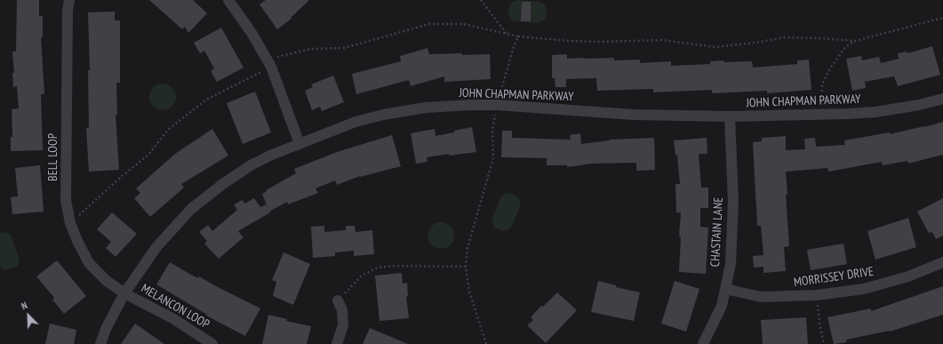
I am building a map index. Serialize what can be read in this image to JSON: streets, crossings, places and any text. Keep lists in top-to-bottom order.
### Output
{
  "streets": {
    "street": [
      "JOHN CHAPMAN PARKWAY",
      "BELL LOOP",
      "CHASTAIN LANE",
      "MORRISSEY DRIVE",
      "MELANCON LOOP"
    ]
  },
  "crossings": [
    ["JOHN CHAPMAN PARKWAY", "BELL LOOP"],
    ["JOHN CHAPMAN PARKWAY", "CHASTAIN LANE"],
    ["JOHN CHAPMAN PARKWAY", "MELANCON LOOP"],
    ["BELL LOOP", "MELANCON LOOP"],
    ["CHASTAIN LANE", "MORRISSEY DRIVE"]
  ],
  "north": "top left"
}
